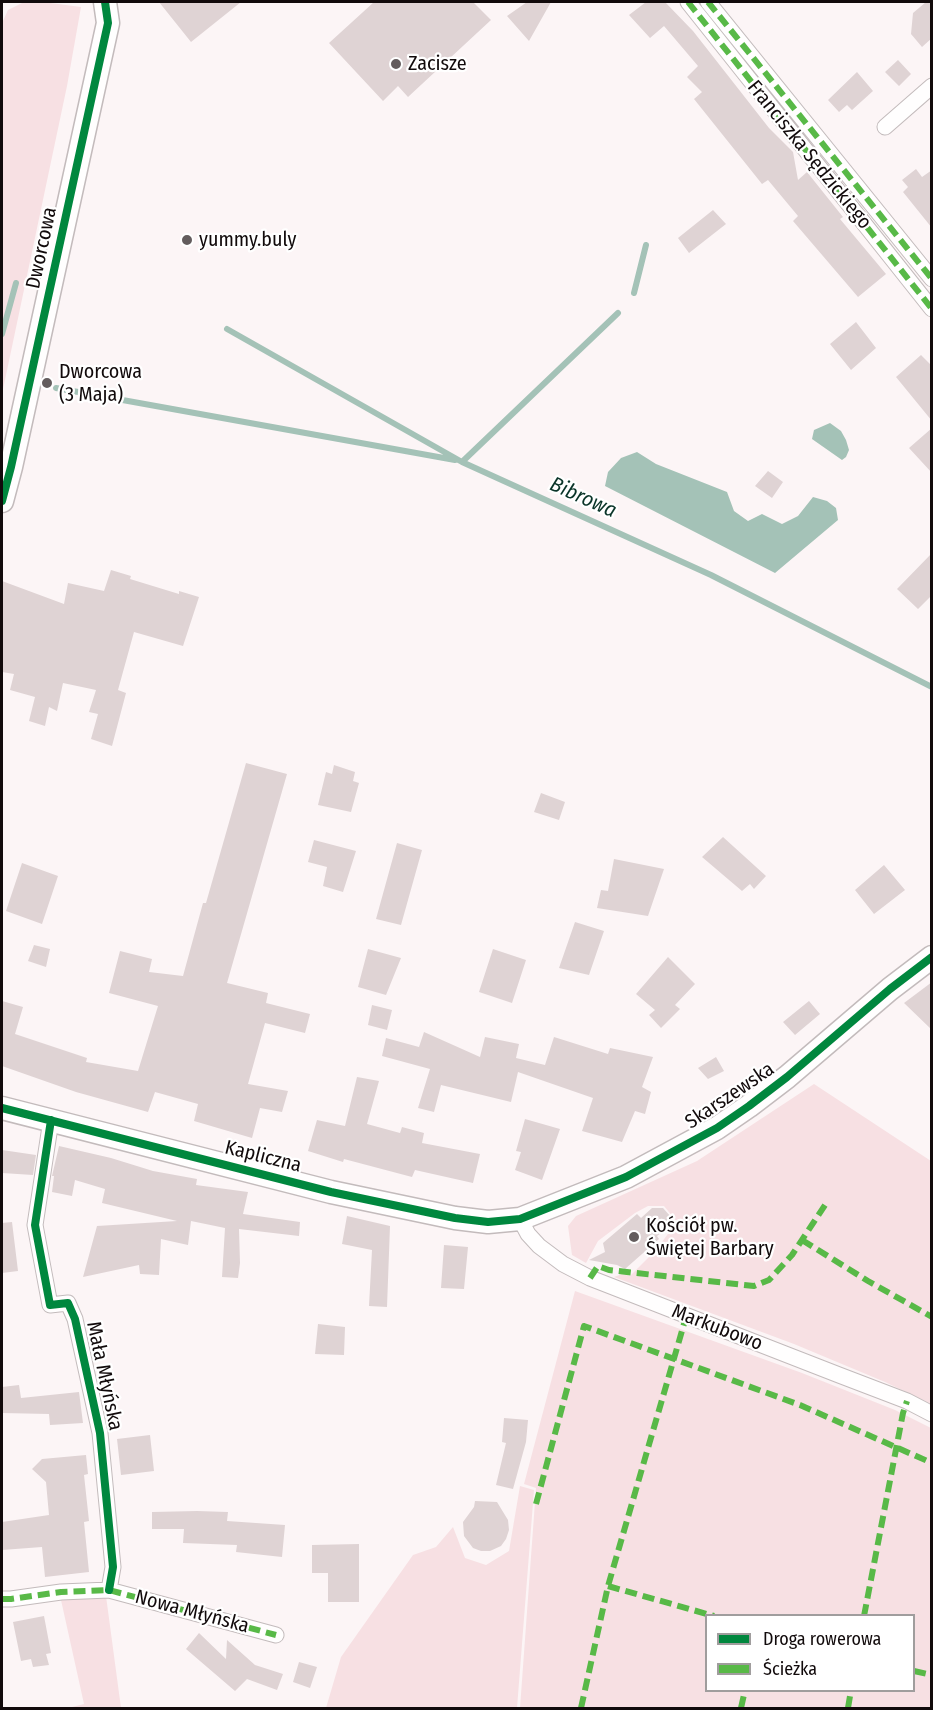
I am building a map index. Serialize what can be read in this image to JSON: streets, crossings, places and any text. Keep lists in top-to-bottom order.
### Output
{
  "streets": {
    "street": [
      "Franciszka Sędzickiego",
      "Dworcowa",
      "Skarszewska",
      "Kapliczna",
      "Markubowo",
      "Mała Młyńska",
      "Nowa Młyńska"
    ]
  },
  "crossings": [
    ["Skarszewska", "Kapliczna"],
    ["Skarszewska", "Markubowo"],
    ["Kapliczna", "Markubowo"],
    ["Kapliczna", "Mała Młyńska"],
    ["Mała Młyńska", "Nowa Młyńska"]
  ],
  "water": ["Bibrowa"],
  "places": [
    "Zacisze",
    "yummy.buly",
    "Dworcowa (3 Maja)",
    "Kościół pw. Świętej Barbary"
  ],
  "legend": ["Droga rowerowa", "Ścieżka"]
}
